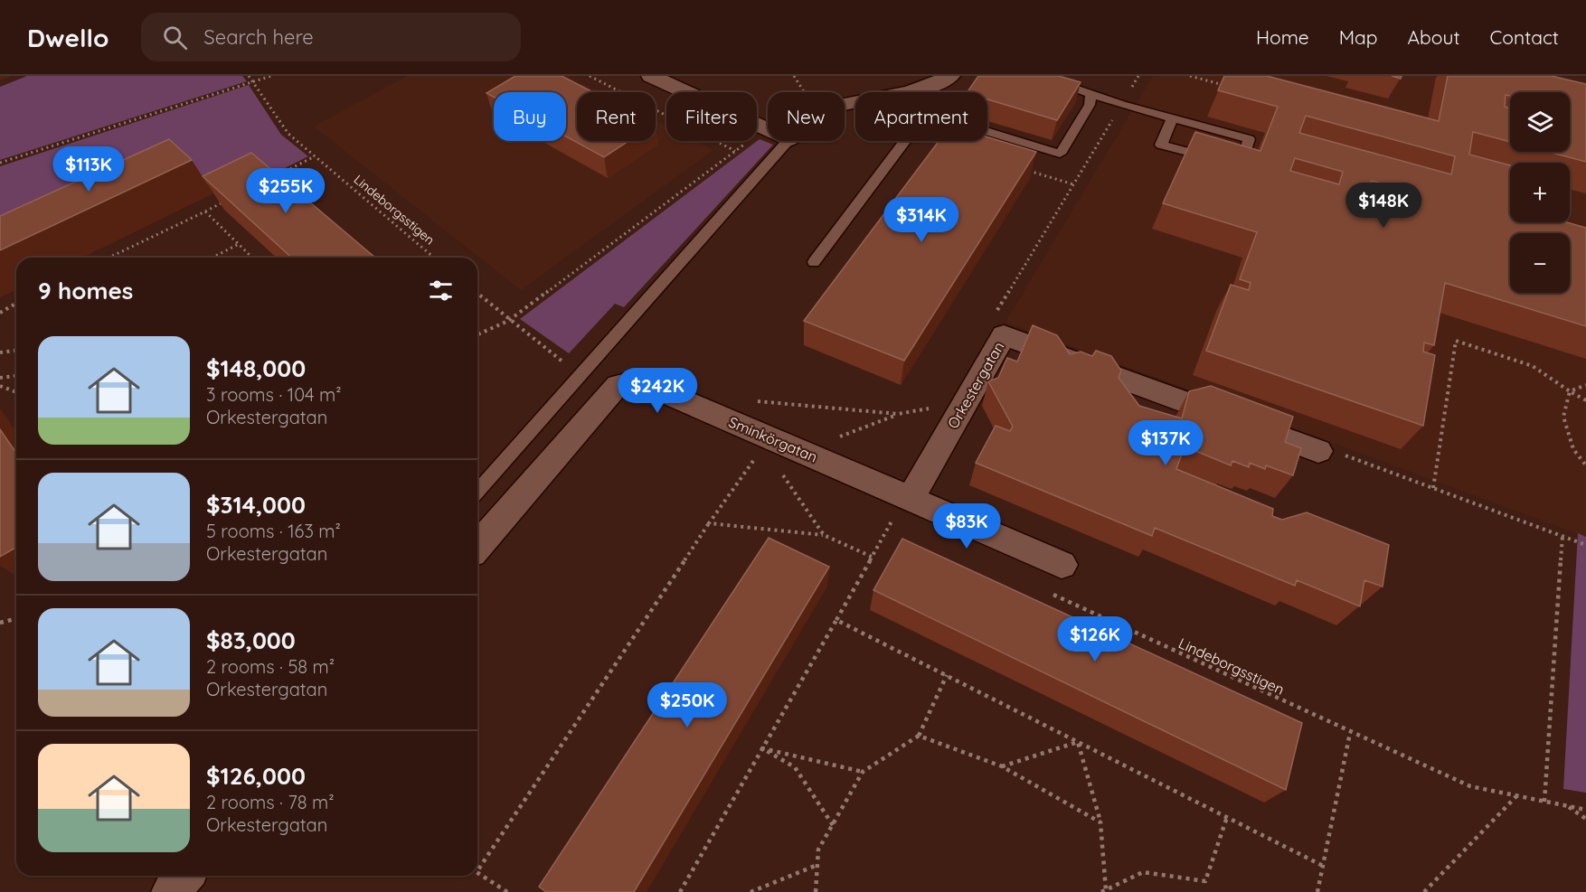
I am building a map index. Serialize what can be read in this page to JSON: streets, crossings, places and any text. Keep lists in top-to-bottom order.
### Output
{
  "streets": {
    "street": ["Orkestergatan", "Sminkörgatan"],
    "path": ["Lindeborgsstigen"]
  },
  "crossings": [
    ["Orkestergatan", "Sminkörgatan"]
  ],
  "page": {
    "header": "Dwello",
    "search": "Search here",
    "nav": [
      "Home",
      "Map",
      "About",
      "Contact"
    ],
    "map_buttons": ["+", "−"],
    "chip": [
      "Buy",
      "Rent",
      "Filters",
      "New",
      "Apartment"
    ],
    "price": [
      "$113K",
      "$255K",
      "$148K",
      "$314K",
      "$242K",
      "$137K",
      "$83K",
      "$126K",
      "$250K"
    ],
    "heading": "9 homes",
    "list": [
      {
        "name": "$148,000",
        "note": "3 rooms · 104 m² · Orkestergatan"
      },
      {
        "name": "$314,000",
        "note": "5 rooms · 163 m² · Orkestergatan"
      },
      {
        "name": "$83,000",
        "note": "2 rooms · 58 m² · Orkestergatan"
      },
      {
        "name": "$126,000",
        "note": "2 rooms · 78 m² · Orkestergatan"
      }
    ]
  }
}
